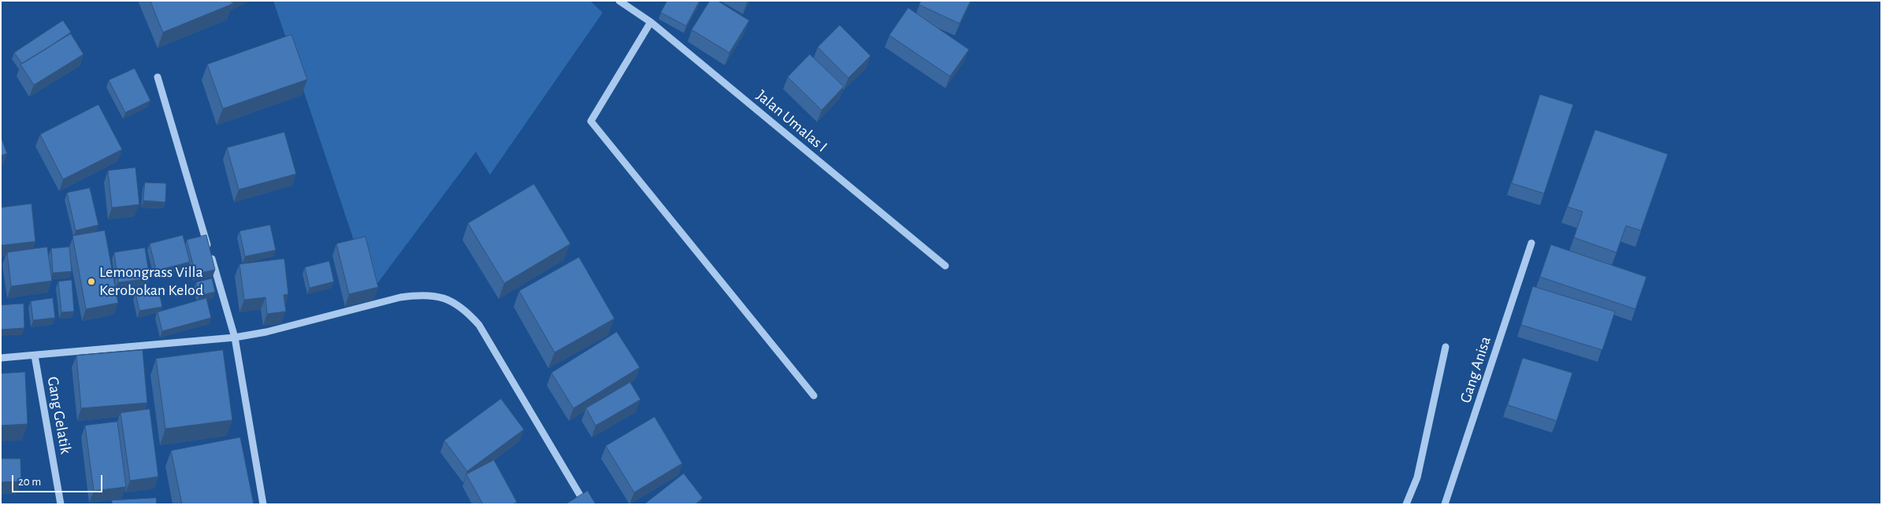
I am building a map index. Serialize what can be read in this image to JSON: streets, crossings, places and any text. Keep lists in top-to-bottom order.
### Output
{
  "streets": {
    "street": ["Jalan Umalas I", "Gang Anisa", "Gang Gelatik"]
  },
  "places": ["Lemongrass Villa Kerobokan Kelod"],
  "scale_bar": "20 m"
}
